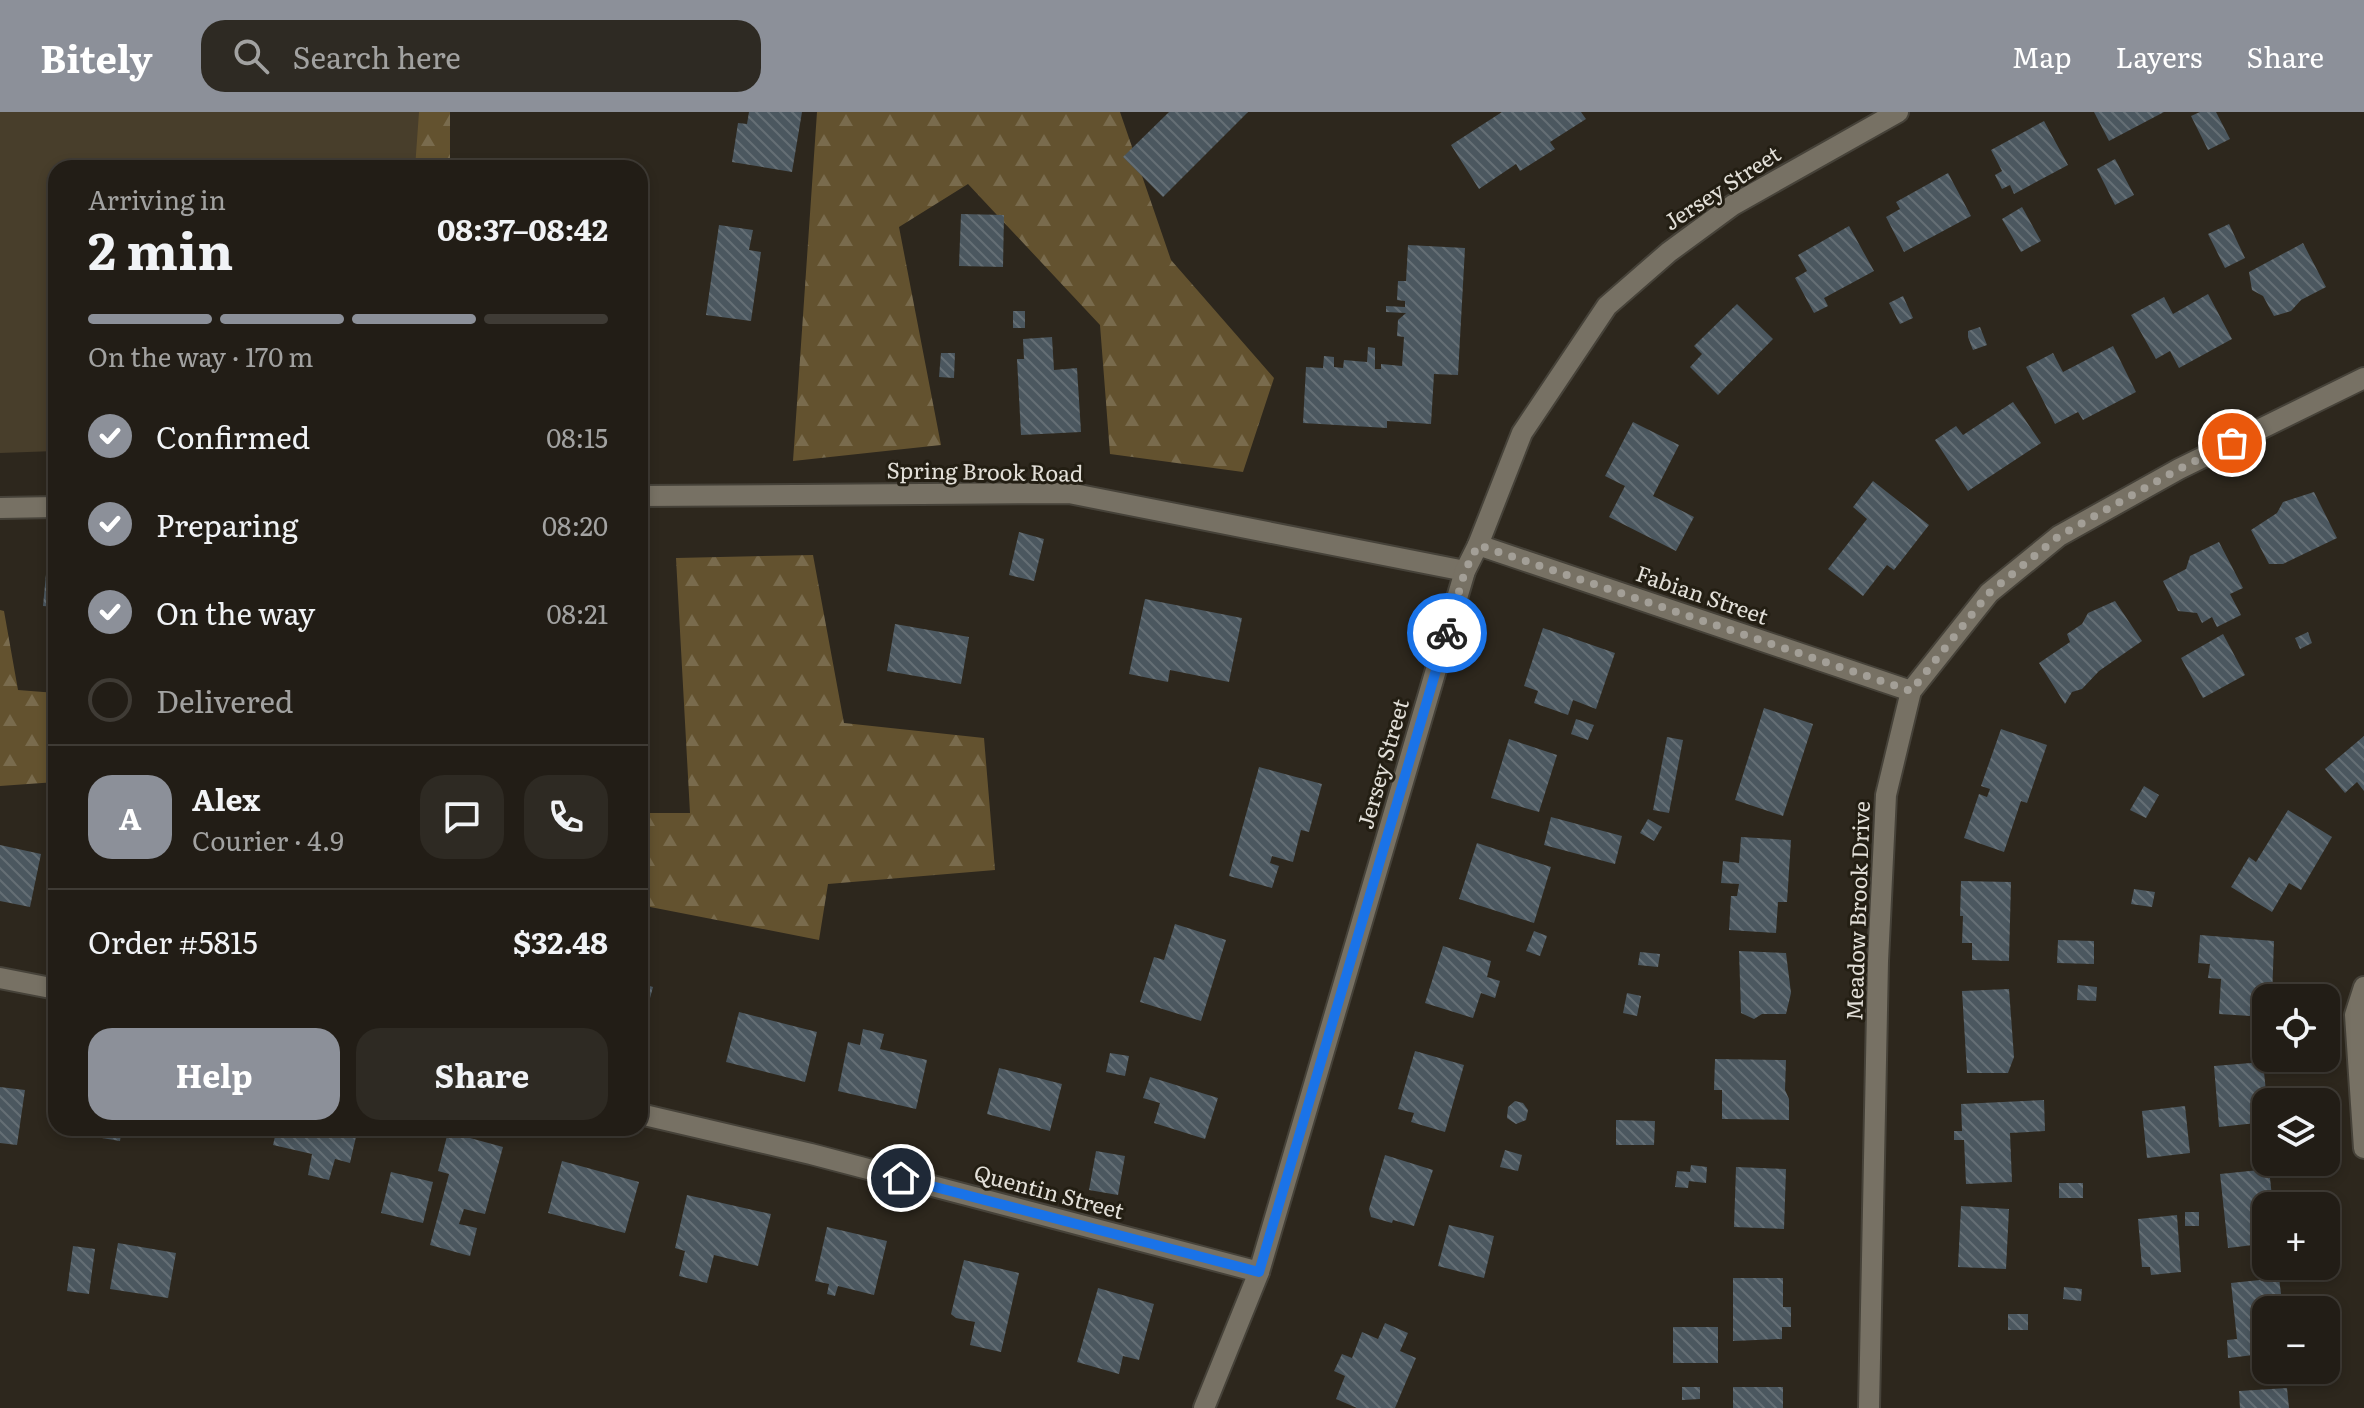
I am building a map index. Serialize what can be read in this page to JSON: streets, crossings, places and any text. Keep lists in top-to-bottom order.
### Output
{
  "streets": {
    "street": [
      "Jersey Street",
      "Spring Brook Road",
      "Fabian Street",
      "Meadow Brook Drive",
      "Quentin Street"
    ]
  },
  "crossings": [
    ["Jersey Street", "Spring Brook Road"],
    ["Jersey Street", "Fabian Street"],
    ["Jersey Street", "Quentin Street"],
    ["Fabian Street", "Meadow Brook Drive"]
  ],
  "page": {
    "header": "Bitely",
    "search": "Search here",
    "nav": ["Map", "Layers", "Share"],
    "heading": ["2 min", "Arriving in", "08:37–08:42"],
    "panel": [
      "Alex",
      "Courier · 4.9",
      "Order #5815",
      "$32.48"
    ],
    "bar": "On the way · 170 m",
    "list": [
      ["Confirmed", "08:15"],
      ["Preparing", "08:20"],
      ["On the way", "08:21"],
      "Delivered"
    ],
    "round": "A",
    "map_buttons": ["+", "−"],
    "buttons": ["Help", "Share"]
  }
}
